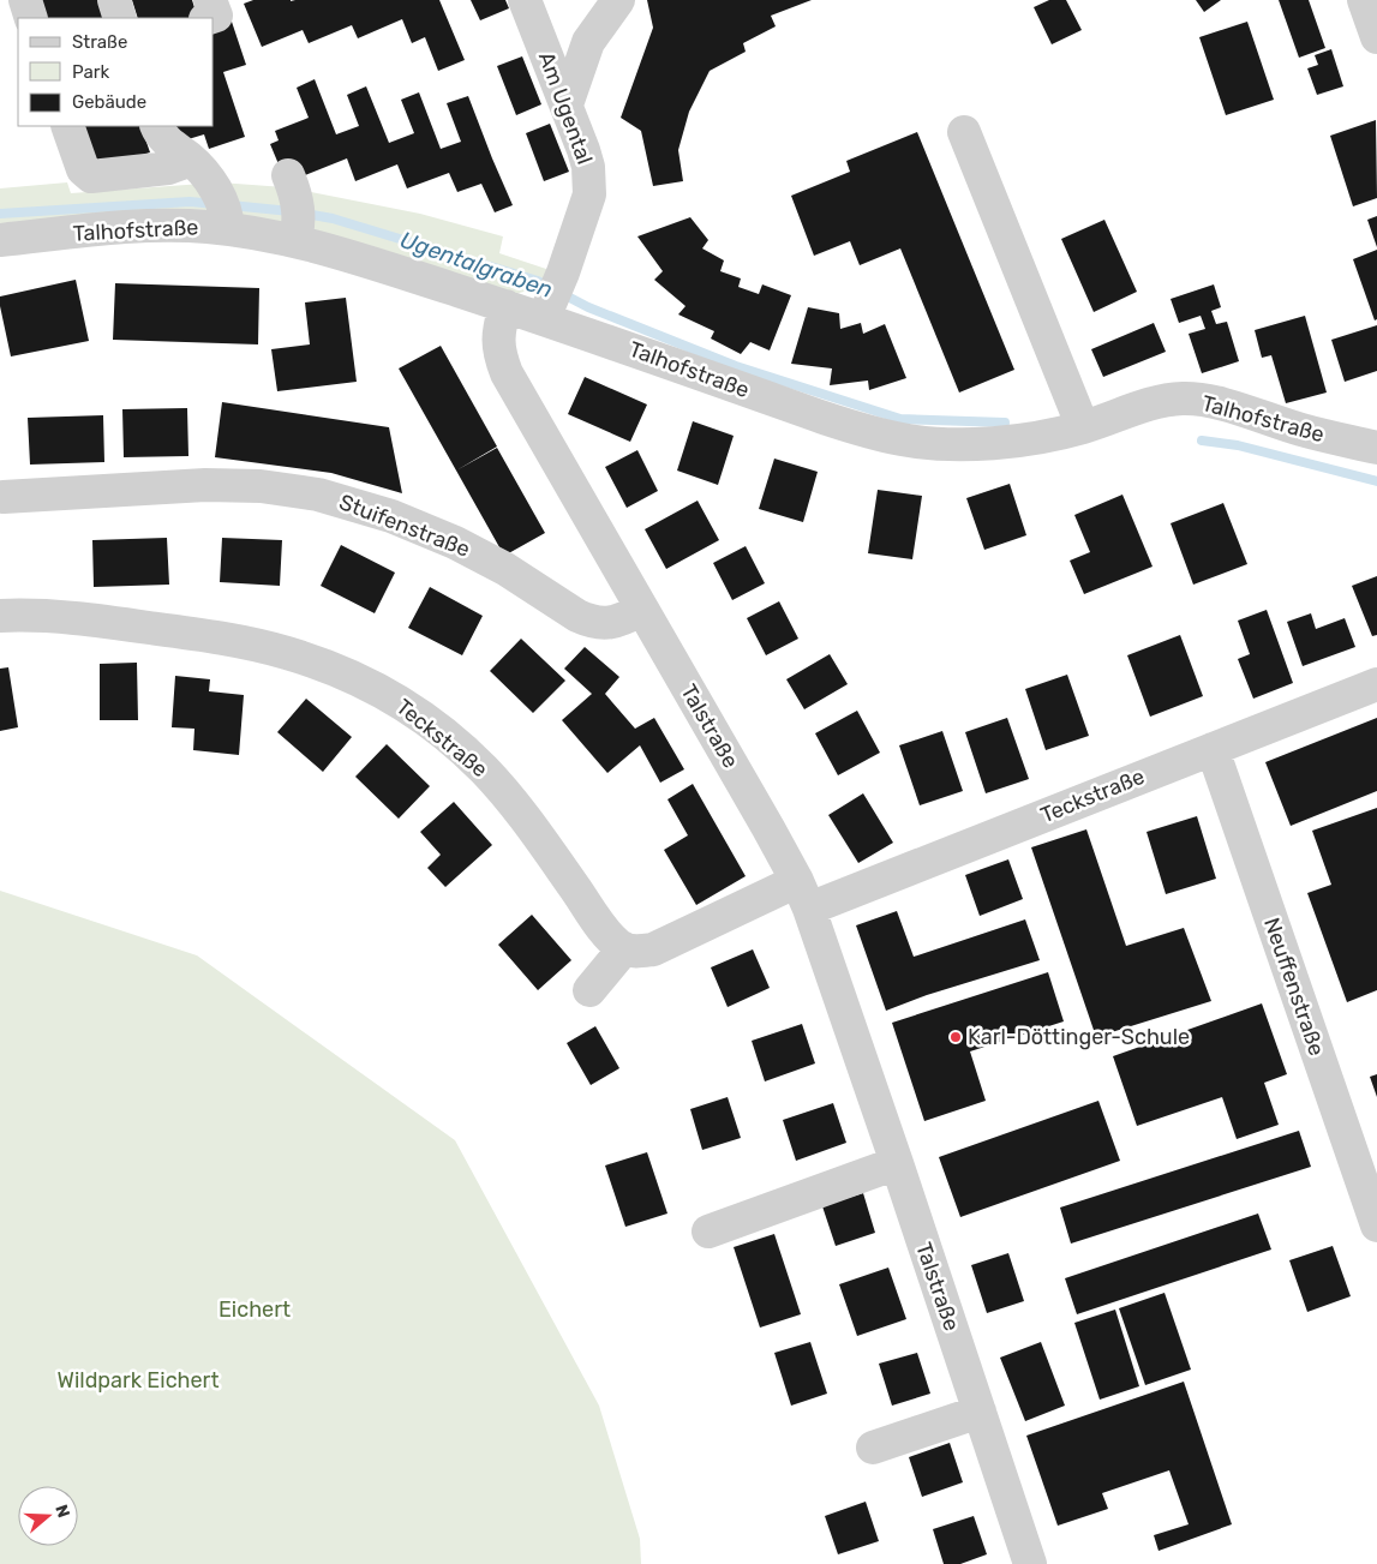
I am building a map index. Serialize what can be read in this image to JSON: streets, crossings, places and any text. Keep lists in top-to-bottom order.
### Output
{
  "streets": {
    "street": [
      "Am Ugental",
      "Talhofstraße",
      "Stuifenstraße",
      "Talstraße",
      "Teckstraße",
      "Neuffenstraße"
    ]
  },
  "crossings": [
    ["Am Ugental", "Talhofstraße"],
    ["Talhofstraße", "Talstraße"],
    ["Stuifenstraße", "Talstraße"],
    ["Talstraße", "Teckstraße"],
    ["Teckstraße", "Neuffenstraße"]
  ],
  "water": ["Ugentalgraben"],
  "parks": ["Eichert", "Wildpark Eichert"],
  "places": ["Karl-Döttinger-Schule"],
  "legend": ["Straße", "Park", "Gebäude"],
  "north": "right"
}
